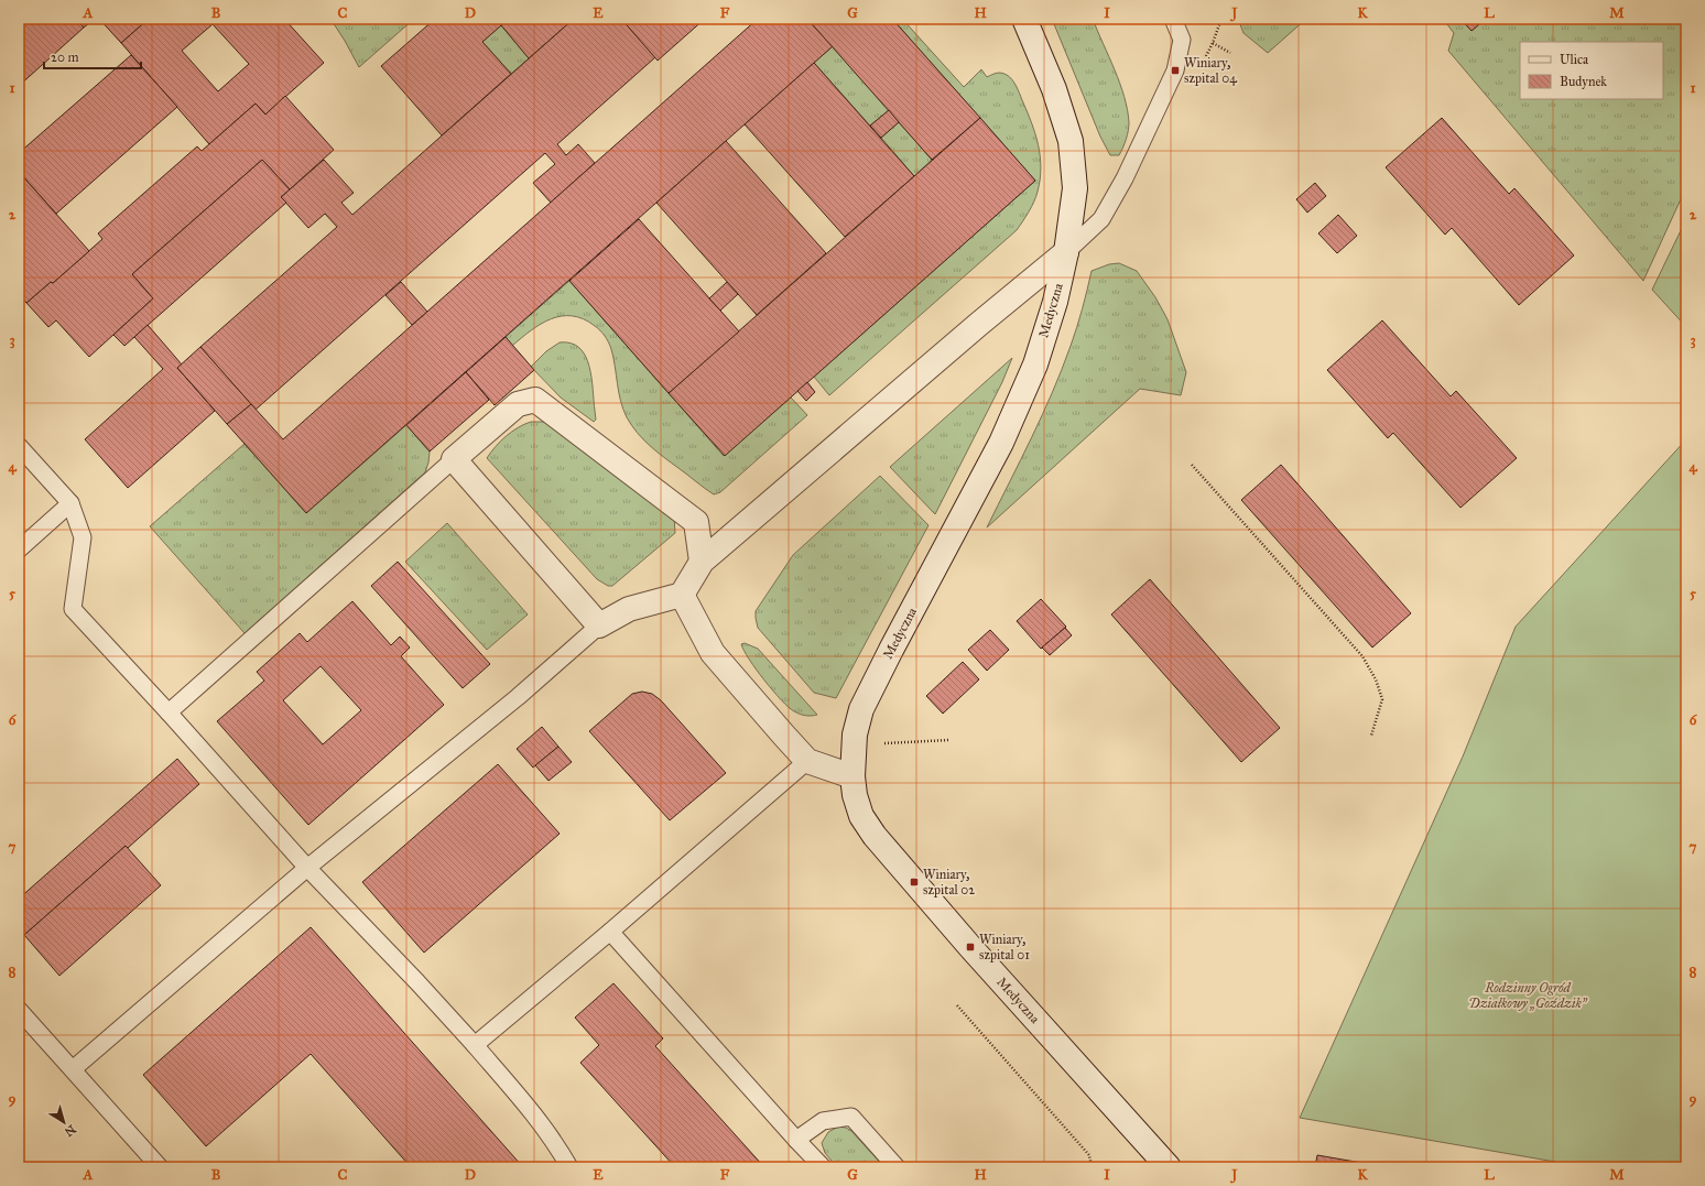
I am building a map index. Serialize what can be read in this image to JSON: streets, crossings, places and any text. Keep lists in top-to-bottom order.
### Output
{
  "streets": {
    "street": ["Medyczna"]
  },
  "parks": ["Rodzinny Ogród Działkowy „Goździk”"],
  "places": {
    "transit": ["Winiary, szpital 04", "Winiary, szpital 02", "Winiary, szpital 01"]
  },
  "legend": ["Ulica", "Budynek"],
  "scale_bar": "20 m",
  "north": "bottom right",
  "grid": {
    "columns": [
      "A",
      "B",
      "C",
      "D",
      "E",
      "F",
      "G",
      "H",
      "I",
      "J",
      "K",
      "L",
      "M"
    ],
    "rows": [
      "1",
      "2",
      "3",
      "4",
      "5",
      "6",
      "7",
      "8",
      "9"
    ]
  }
}
